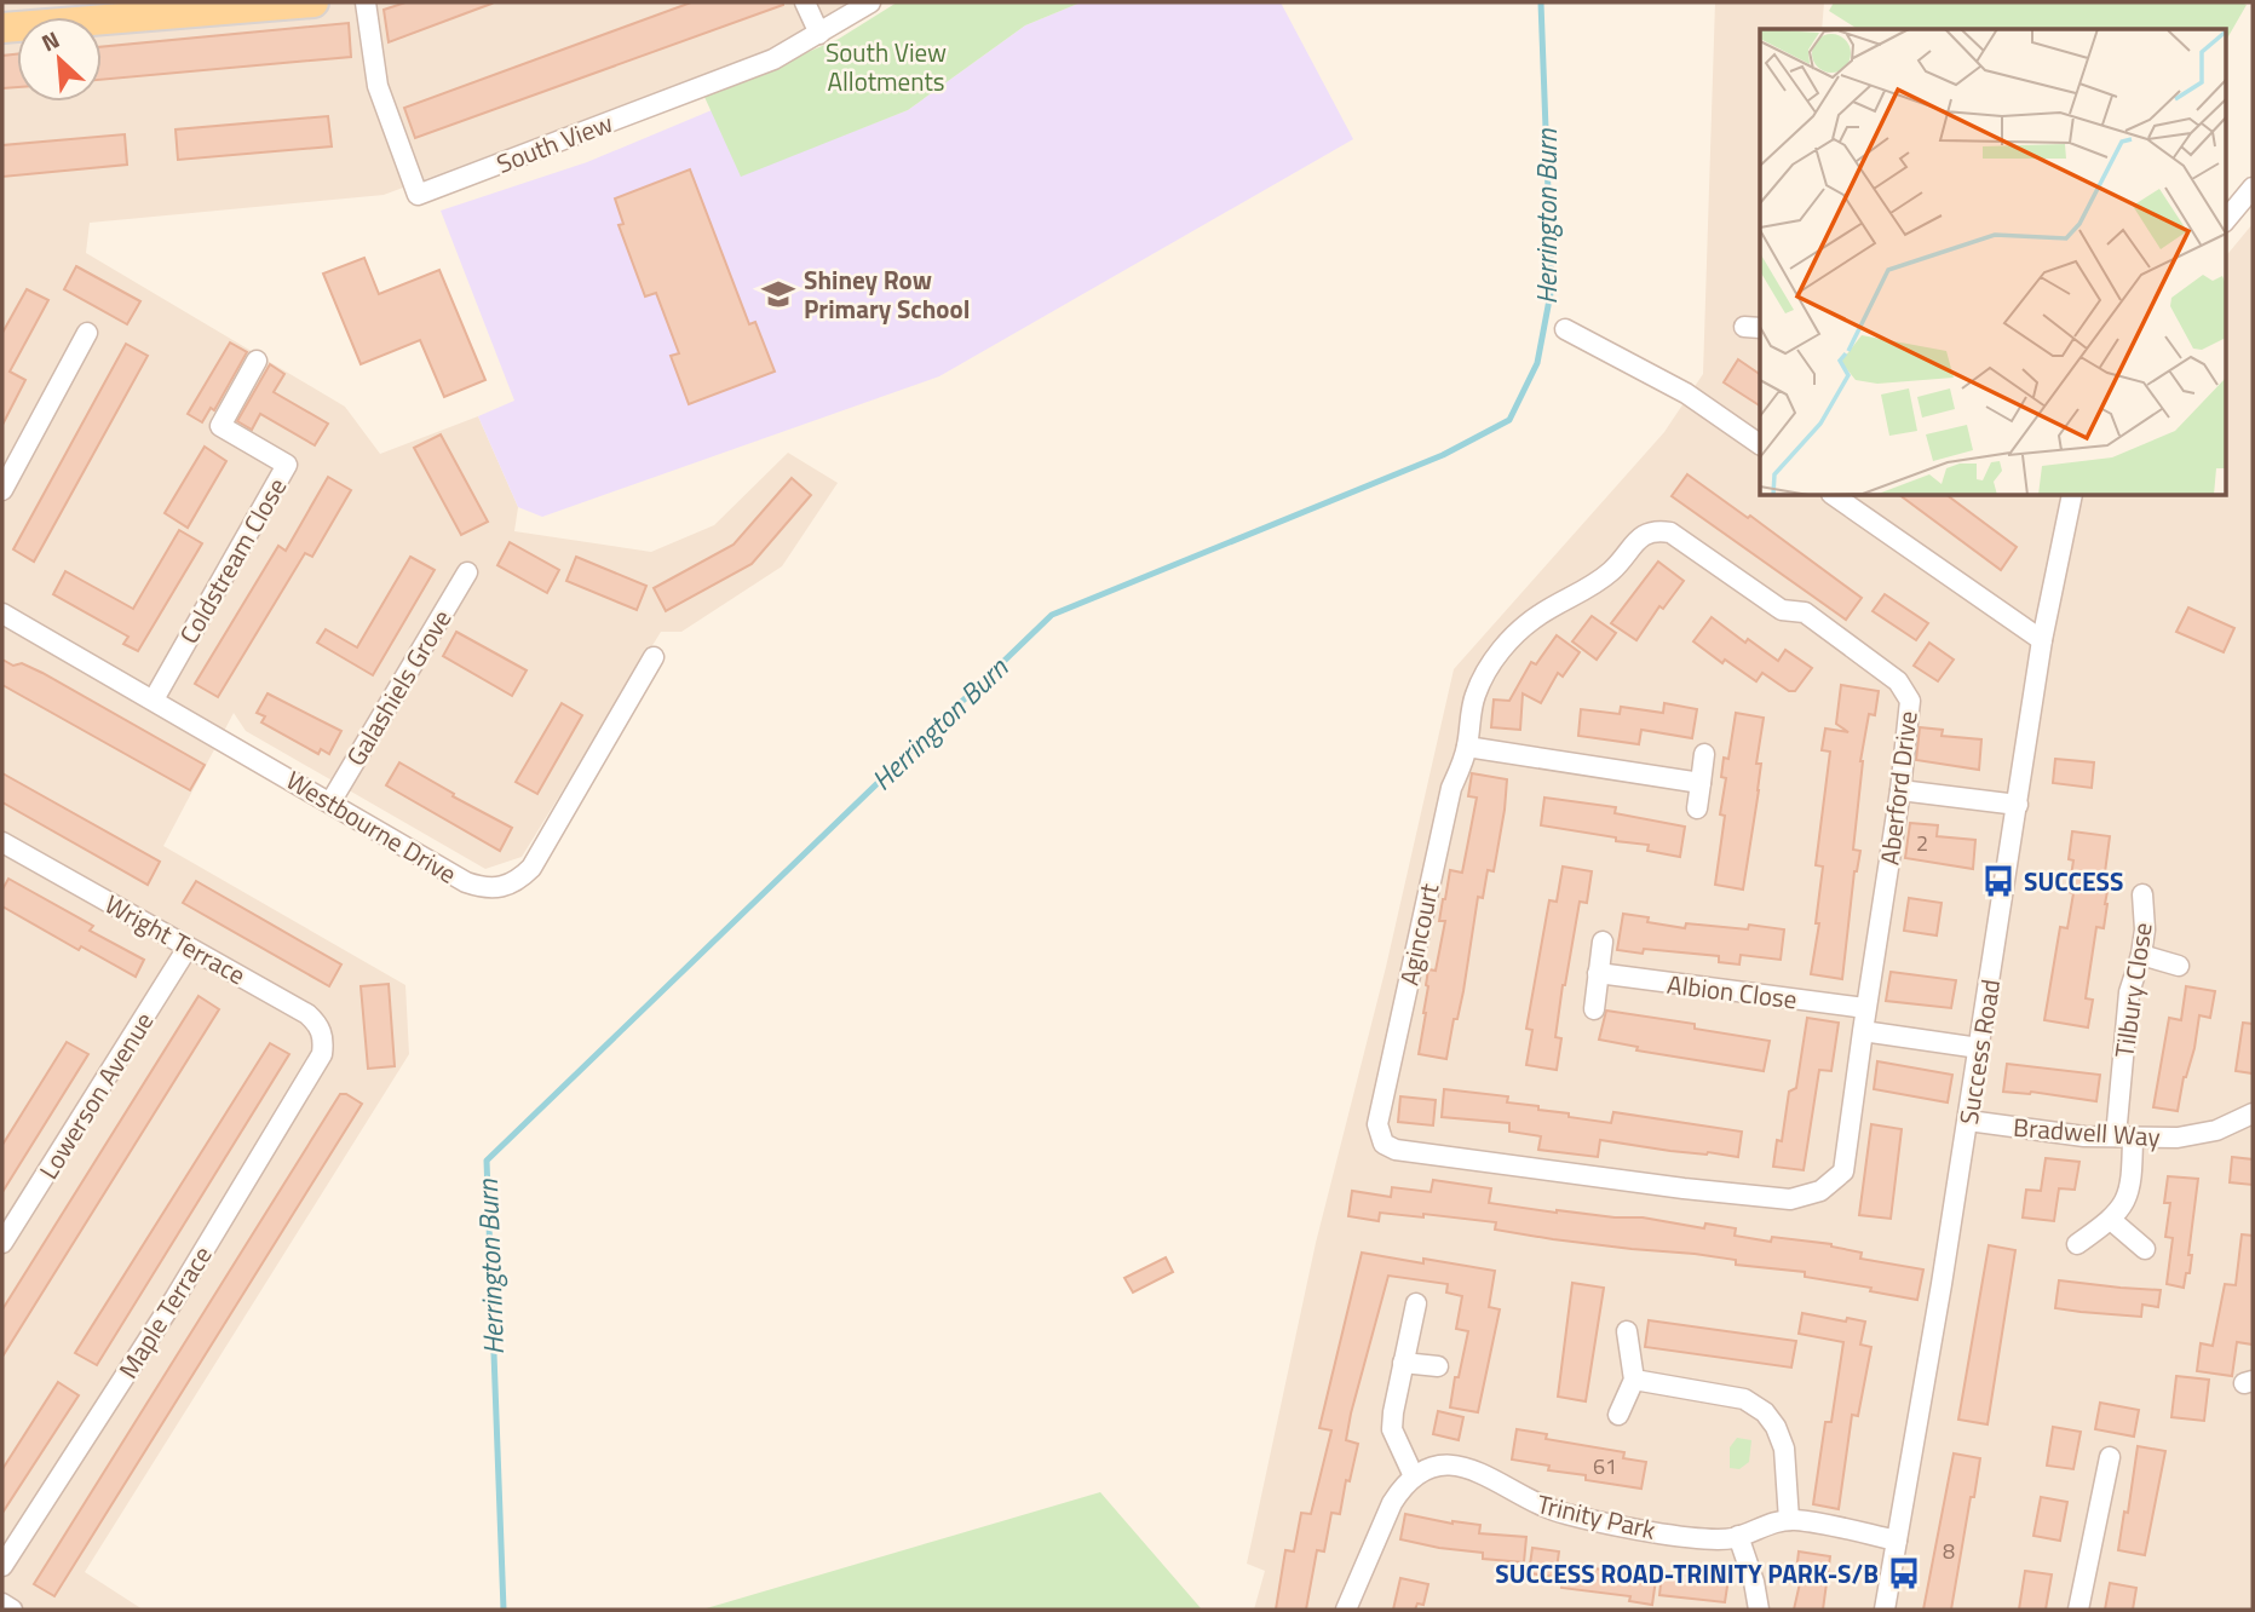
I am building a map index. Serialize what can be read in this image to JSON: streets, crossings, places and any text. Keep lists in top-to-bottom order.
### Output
{
  "streets": {
    "street": [
      "South View",
      "Coldstream Close",
      "Galashiels Grove",
      "Aberford Drive",
      "Westbourne Drive",
      "Agincourt",
      "Wright Terrace",
      "Tilbury Close",
      "Albion Close",
      "Success Road",
      "Lowerson Avenue",
      "Bradwell Way",
      "Maple Terrace",
      "Trinity Park"
    ]
  },
  "crossings": [
    ["Coldstream Close", "Westbourne Drive"],
    ["Galashiels Grove", "Westbourne Drive"],
    ["Aberford Drive", "Agincourt"],
    ["Aberford Drive", "Albion Close"],
    ["Wright Terrace", "Lowerson Avenue"],
    ["Wright Terrace", "Maple Terrace"],
    ["Tilbury Close", "Bradwell Way"],
    ["Success Road", "Bradwell Way"],
    ["Success Road", "Trinity Park"]
  ],
  "water": ["Herrington Burn"],
  "parks": ["South View Allotments"],
  "places": {
    "school or university": ["Shiney Row Primary School"],
    "bus stop": ["SUCCESS", "SUCCESS ROAD-TRINITY PARK-S/B"]
  },
  "house_numbers": ["2", "61", "8"],
  "north": "top left"
}
